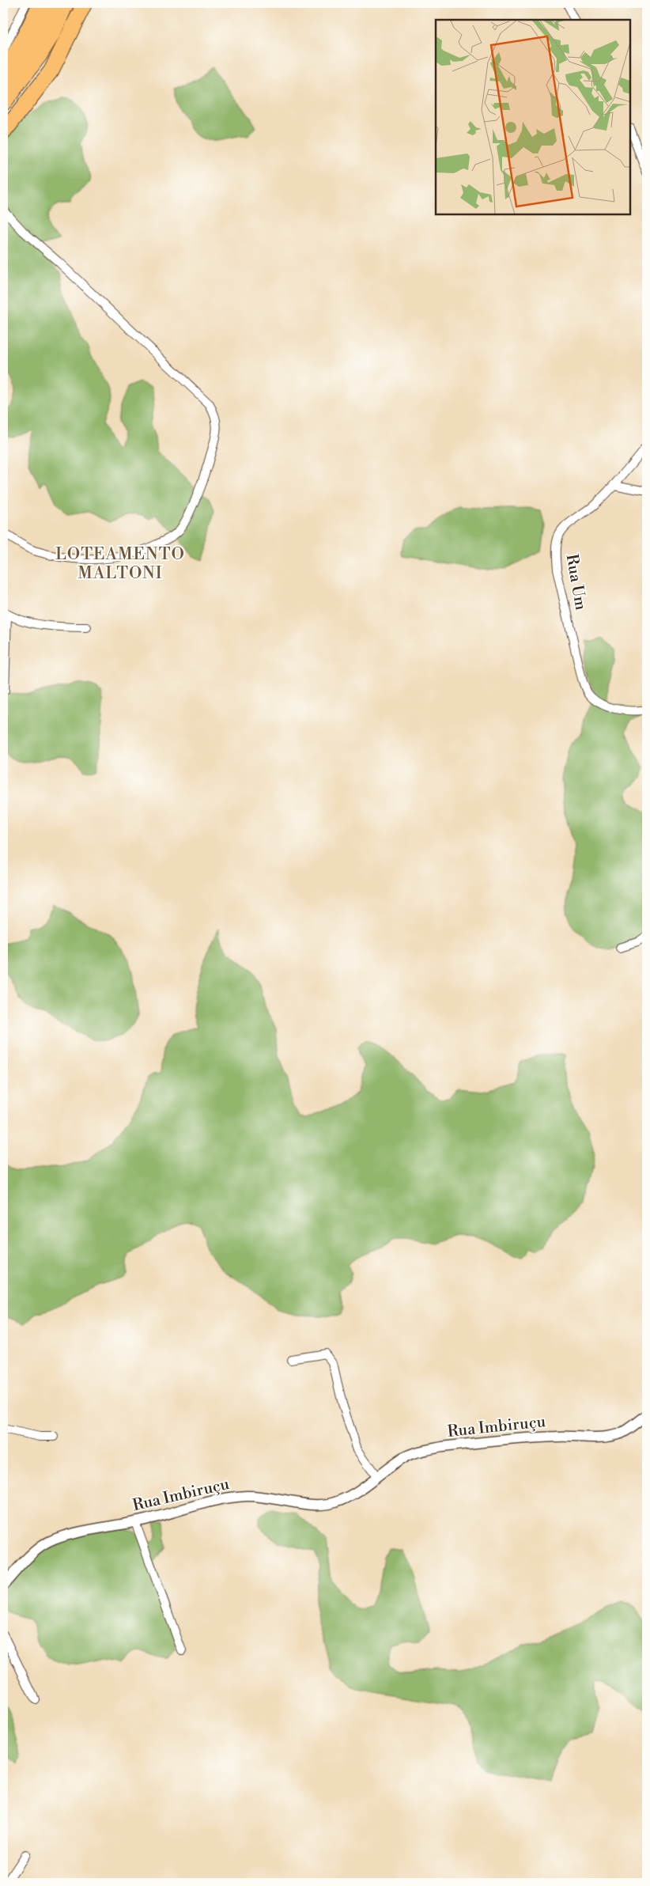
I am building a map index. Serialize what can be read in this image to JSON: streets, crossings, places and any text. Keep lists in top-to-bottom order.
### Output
{
  "streets": {
    "street": ["Rua Um", "Rua Imbiruçu"]
  },
  "districts": ["LOTEAMENTO MALTONI"]
}
